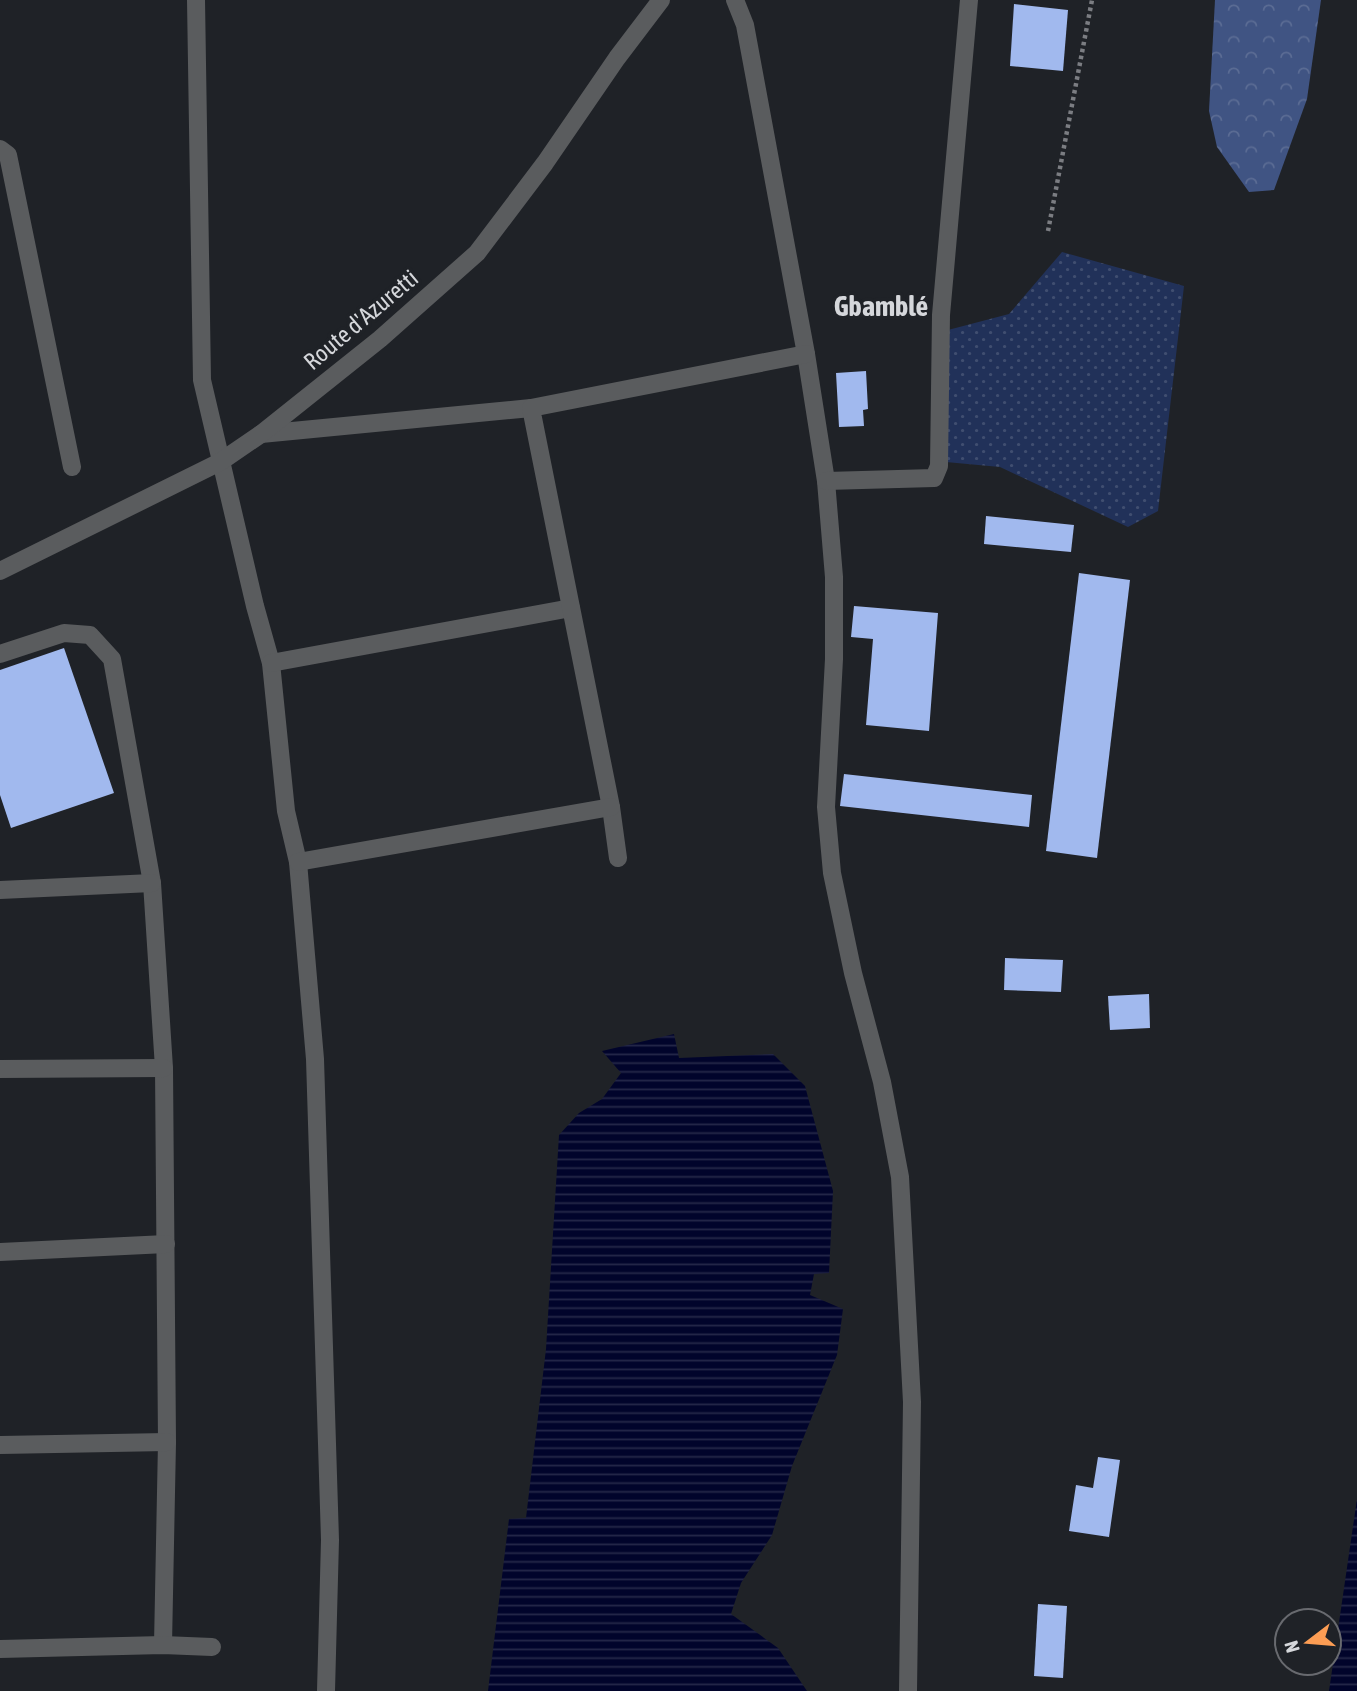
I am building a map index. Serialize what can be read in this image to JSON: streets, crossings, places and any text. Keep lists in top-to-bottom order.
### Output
{
  "streets": {
    "street": ["Route d'Azuretti"]
  },
  "districts": ["Gbamblé"],
  "north": "left"
}
